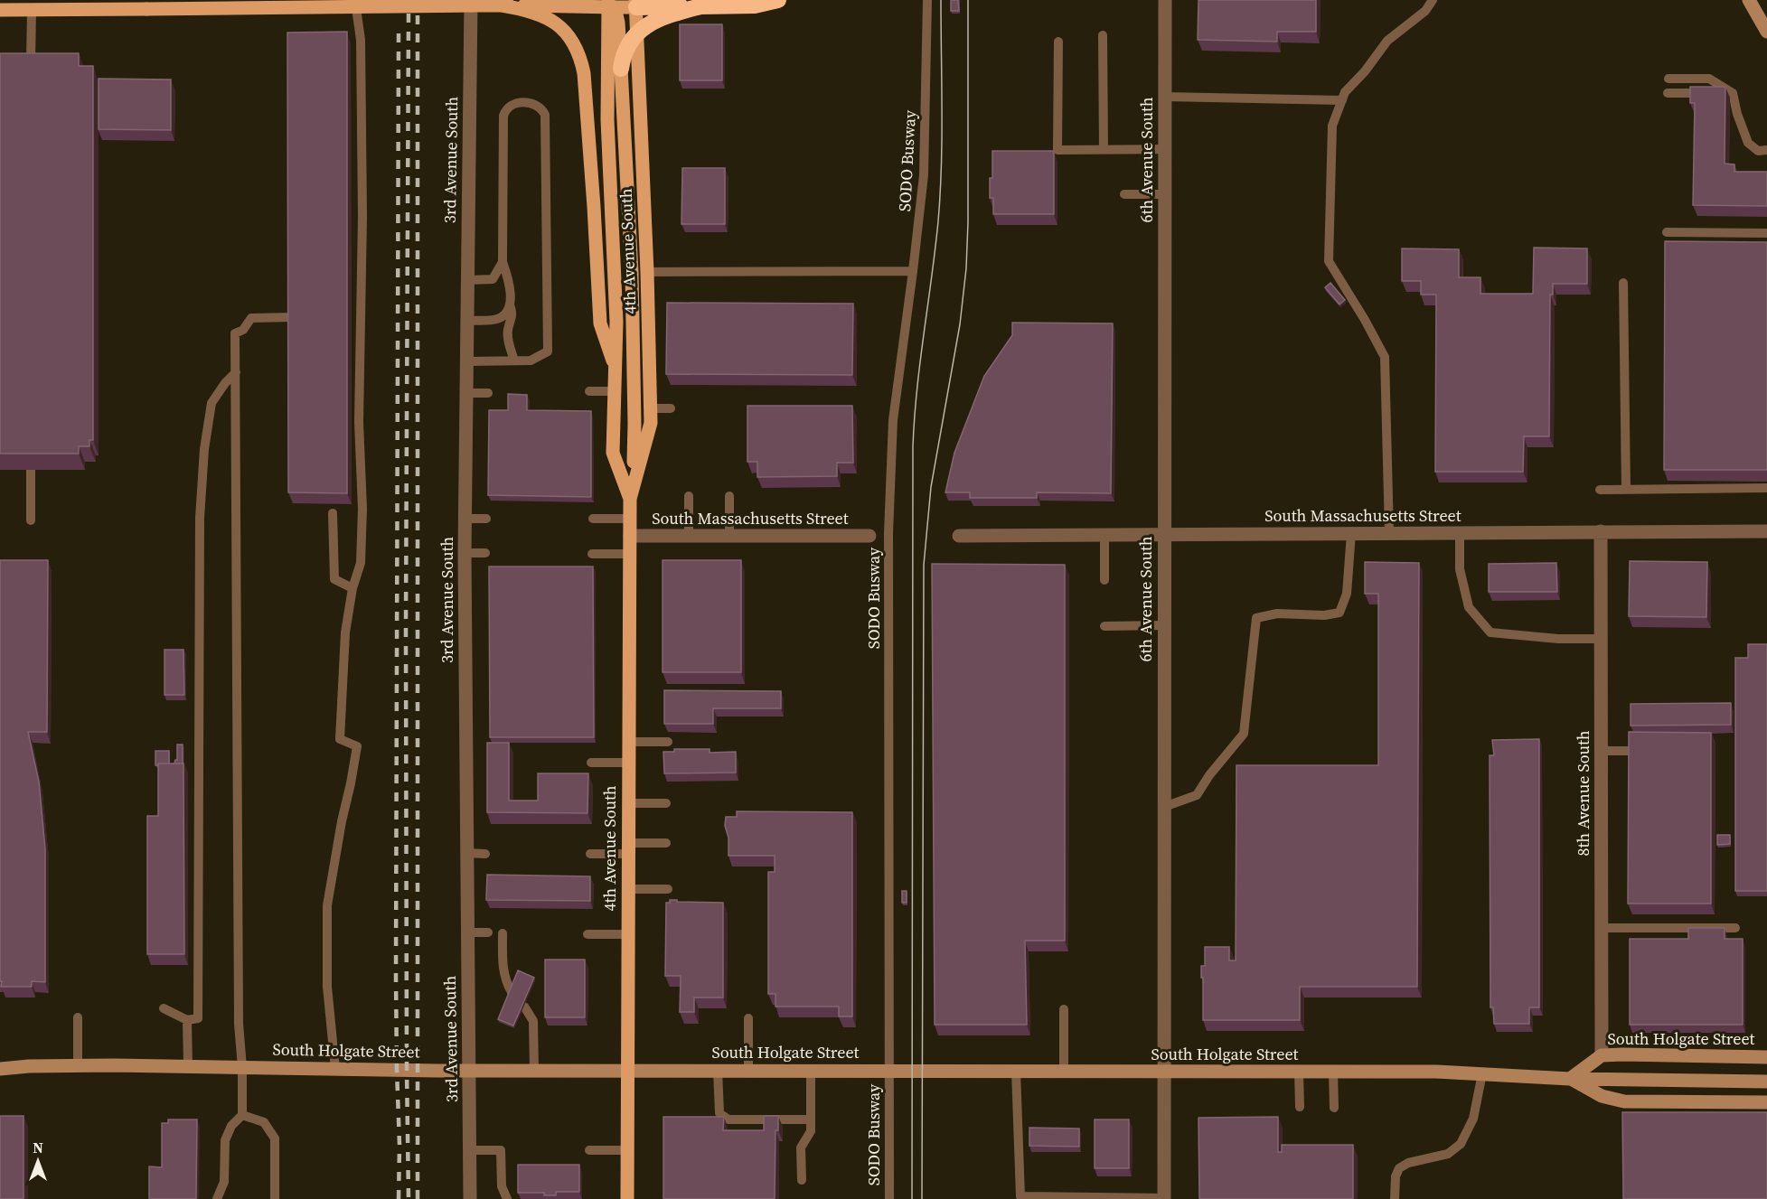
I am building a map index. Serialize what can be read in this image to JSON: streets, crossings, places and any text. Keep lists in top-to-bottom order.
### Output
{
  "streets": {
    "main road": ["4th Avenue South", "South Holgate Street"],
    "street": [
      "3rd Avenue South",
      "6th Avenue South",
      "South Massachusetts Street",
      "8th Avenue South"
    ],
    "lane": ["SODO Busway"]
  },
  "crossings": [
    ["3rd Avenue South", "South Holgate Street"],
    ["6th Avenue South", "South Massachusetts Street"],
    ["6th Avenue South", "South Holgate Street"],
    ["SODO Busway", "South Holgate Street"],
    ["4th Avenue South", "South Massachusetts Street"],
    ["4th Avenue South", "South Holgate Street"],
    ["South Massachusetts Street", "8th Avenue South"],
    ["8th Avenue South", "South Holgate Street"]
  ],
  "north": "top"
}
